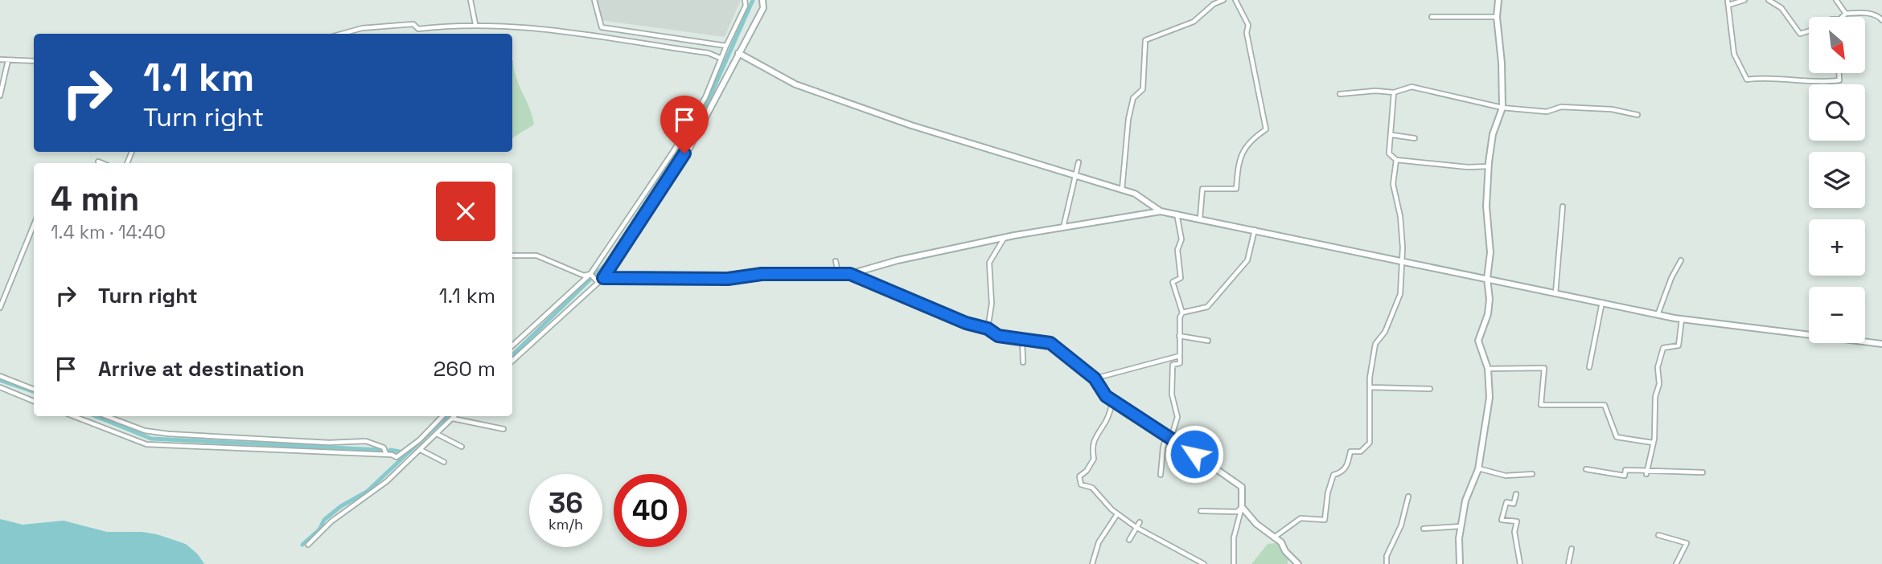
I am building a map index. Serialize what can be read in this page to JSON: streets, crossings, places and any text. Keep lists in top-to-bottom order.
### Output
{
  "north": "bottom right",
  "page": {
    "map_buttons": ["+", "−"],
    "turn": ["1.1 km", "Turn right"],
    "heading": ["4 min", "1.4 km · 14:40"],
    "list": [
      {
        "name": "Turn right",
        "value": "1.1 km"
      },
      {
        "name": "Arrive at destination",
        "value": "260 m"
      }
    ],
    "speed": "36 km/h",
    "limit": "40"
  }
}
